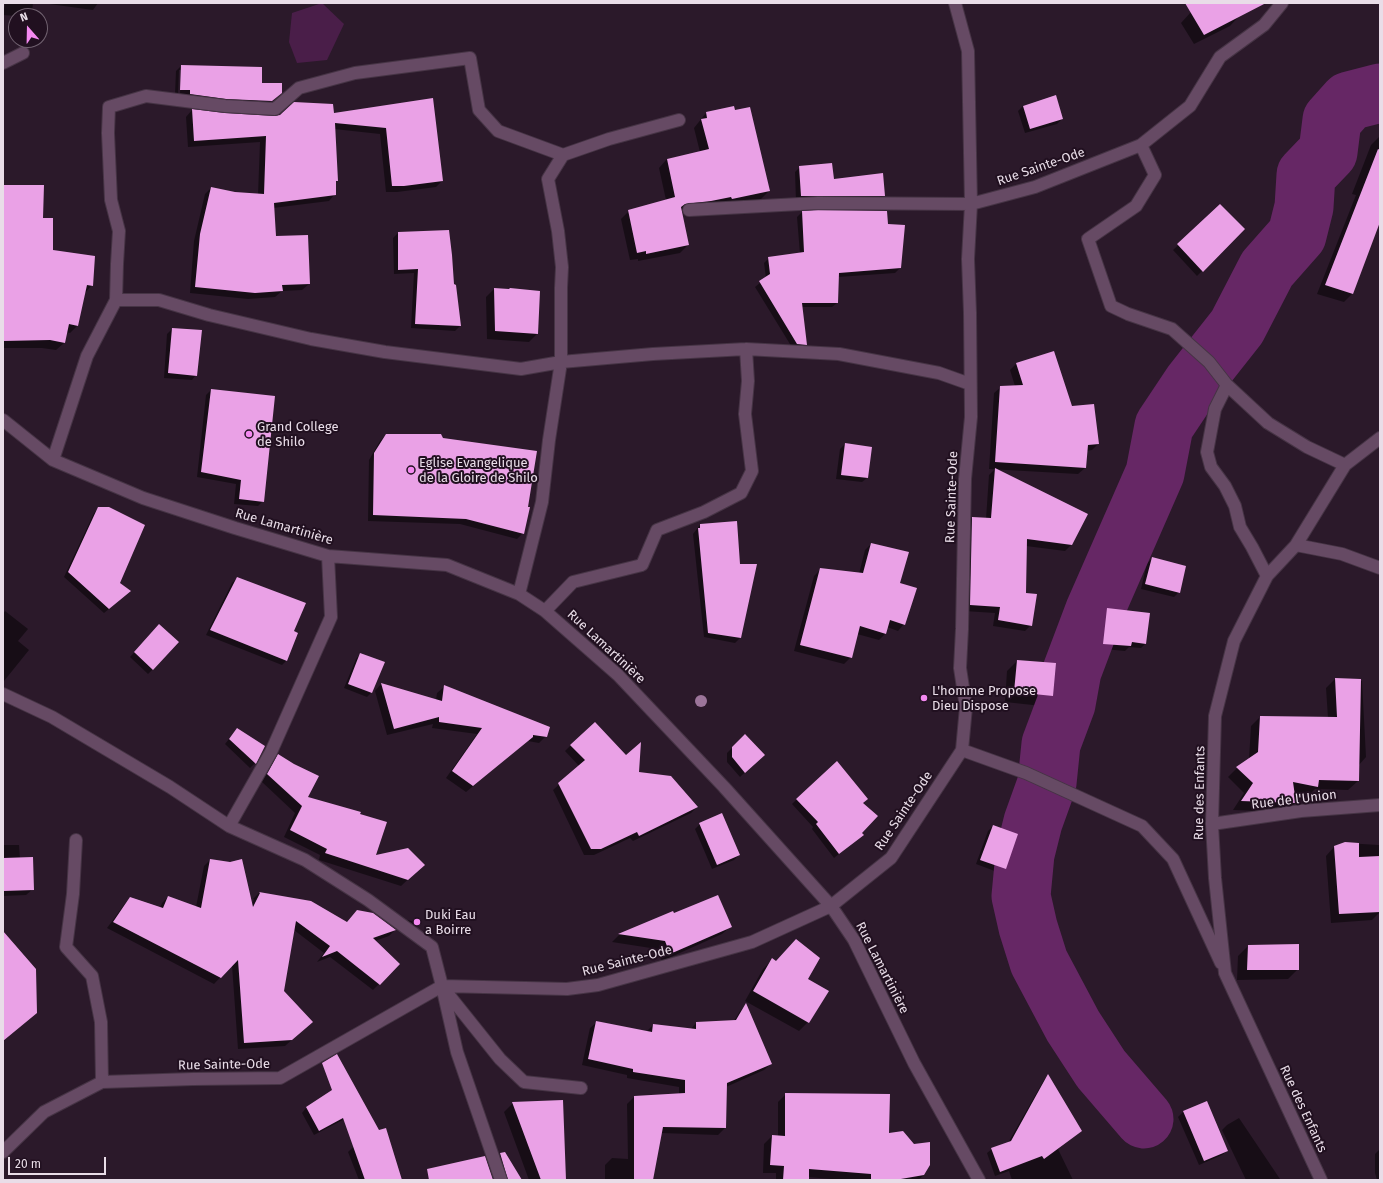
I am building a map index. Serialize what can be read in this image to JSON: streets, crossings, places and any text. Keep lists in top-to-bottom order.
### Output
{
  "streets": {
    "street": [
      "Rue Sainte-Ode",
      "Rue Lamartinière",
      "Rue des Enfants",
      "Rue de l'Union"
    ]
  },
  "crossings": [
    ["Rue Sainte-Ode", "Rue Lamartinière"],
    ["Rue des Enfants", "Rue de l'Union"]
  ],
  "places": [
    "Grand College de Shilo",
    "Eglise Evangelique de la Gloire de Shilo",
    "L'homme Propose Dieu Dispose",
    "Duki Eau a Boirre"
  ],
  "scale_bar": "20 m",
  "north": "top"
}
